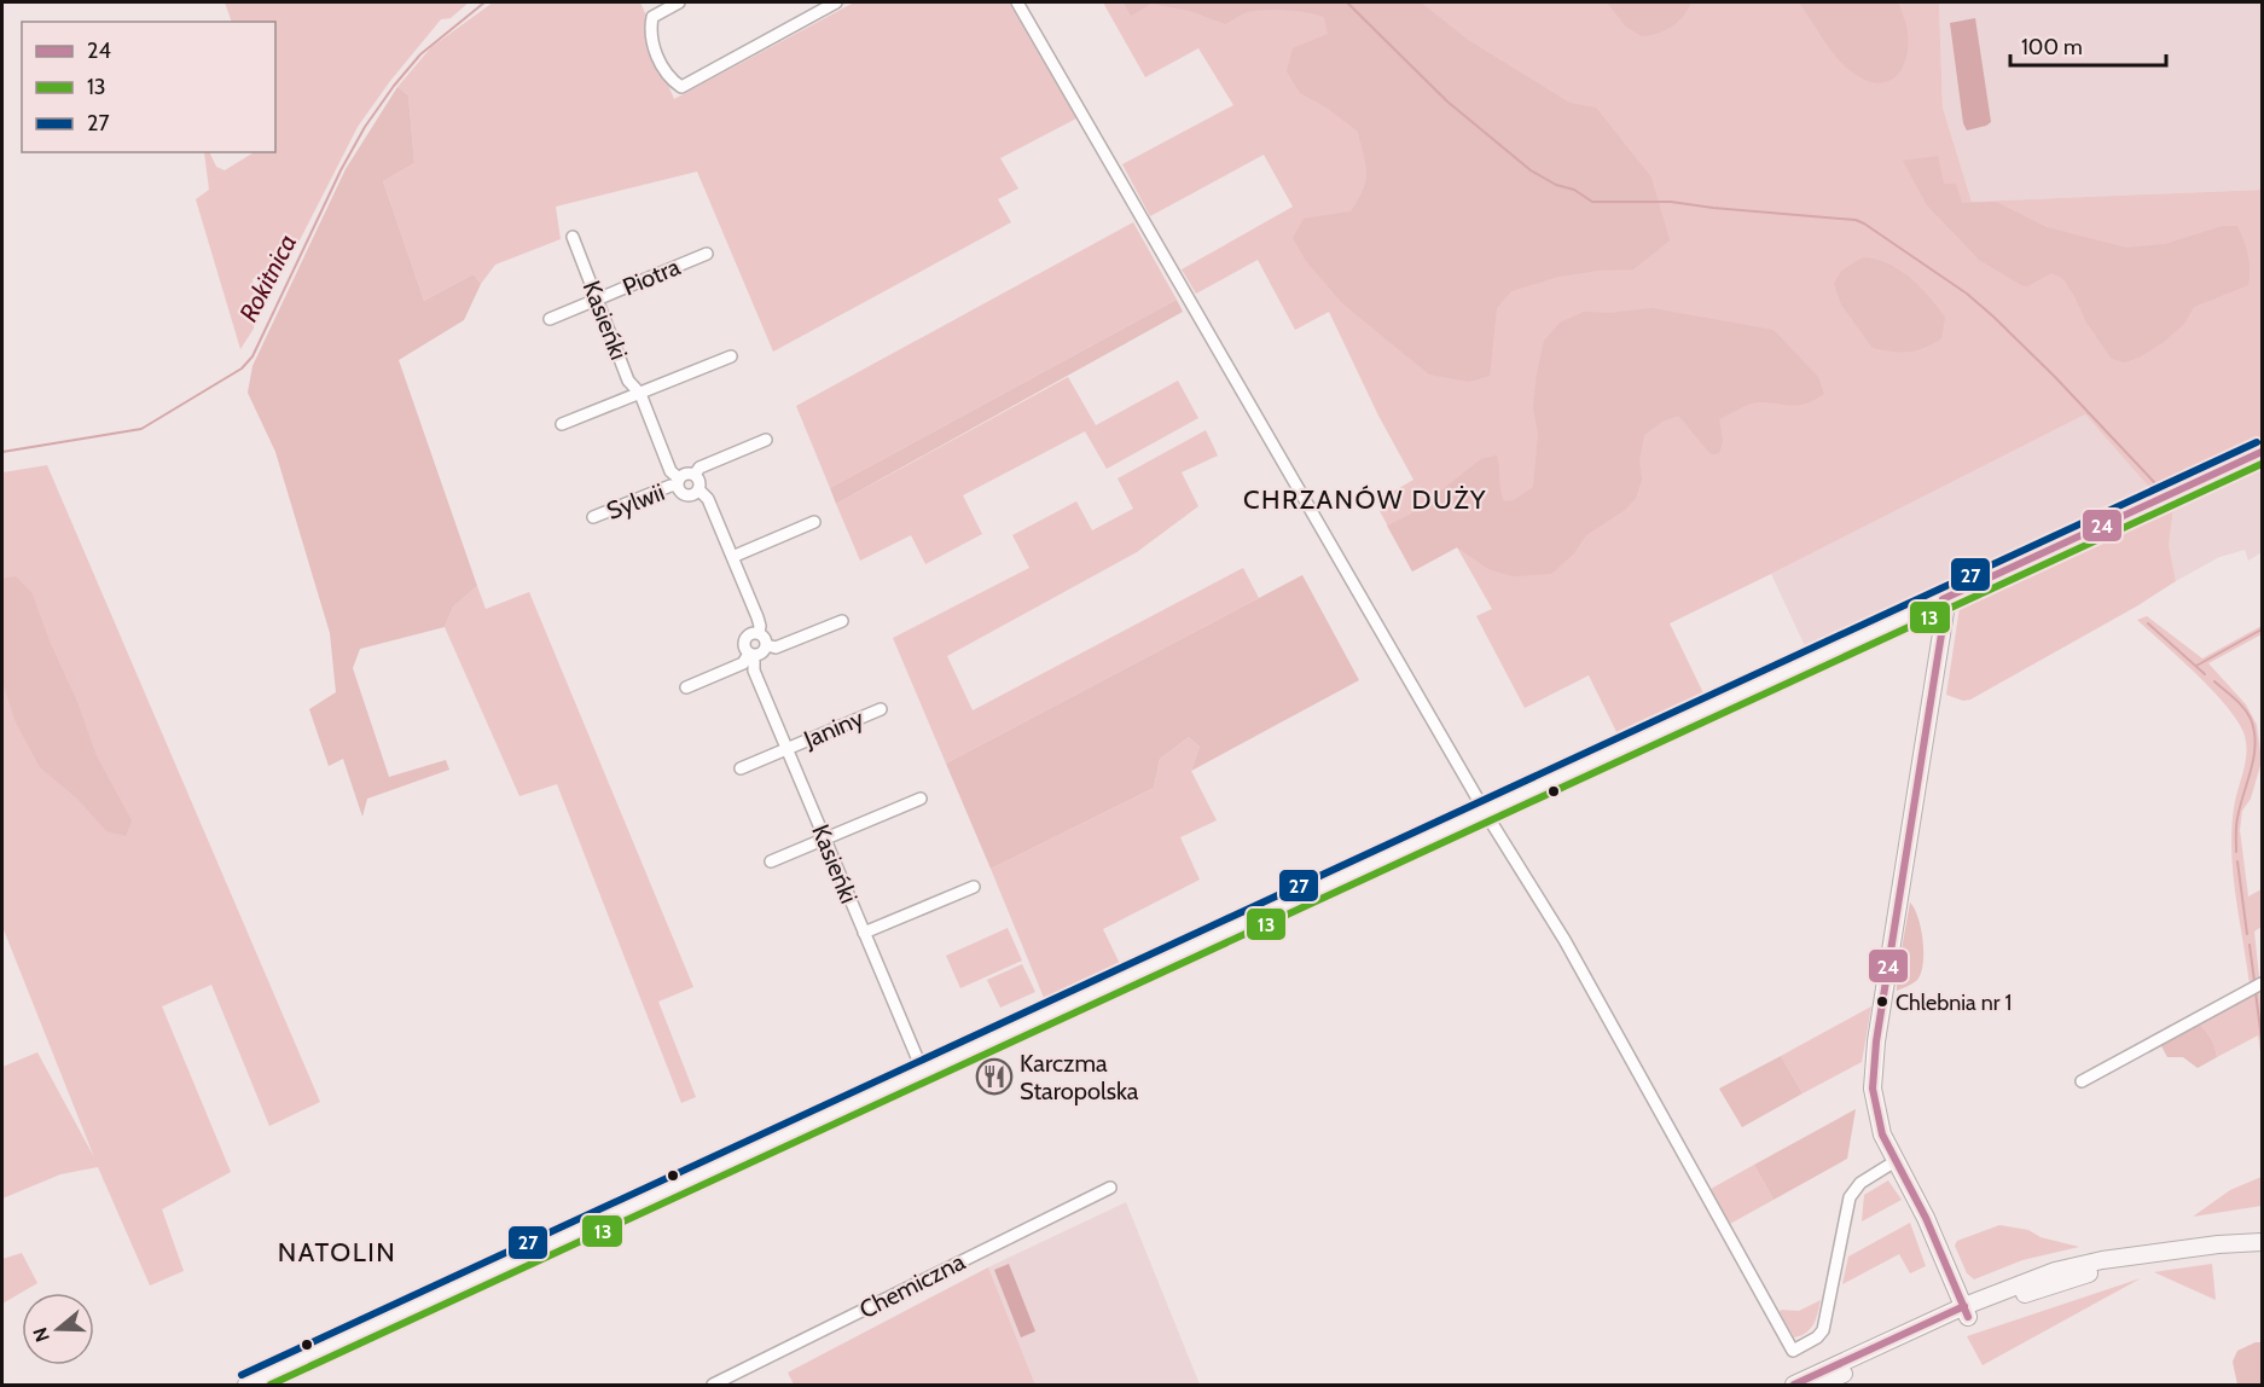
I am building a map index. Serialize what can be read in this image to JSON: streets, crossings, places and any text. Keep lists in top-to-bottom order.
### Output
{
  "streets": {
    "street": [
      "Piotra",
      "Kasieńki",
      "Sylwii",
      "Janiny",
      "Chemiczna"
    ]
  },
  "crossings": [
    ["Piotra", "Kasieńki"],
    ["Kasieńki", "Sylwii"],
    ["Kasieńki", "Janiny"]
  ],
  "districts": ["CHRZANÓW DUŻY", "NATOLIN"],
  "water": ["Rokitnica"],
  "places": {
    "other": ["Chlebnia nr 1"],
    "restaurant": ["Karczma Staropolska"]
  },
  "lines": ["transit line 27", "transit line 24", "transit line 13"],
  "legend": ["24", "13", "27"],
  "scale_bar": "100 m",
  "north": "left"
}
